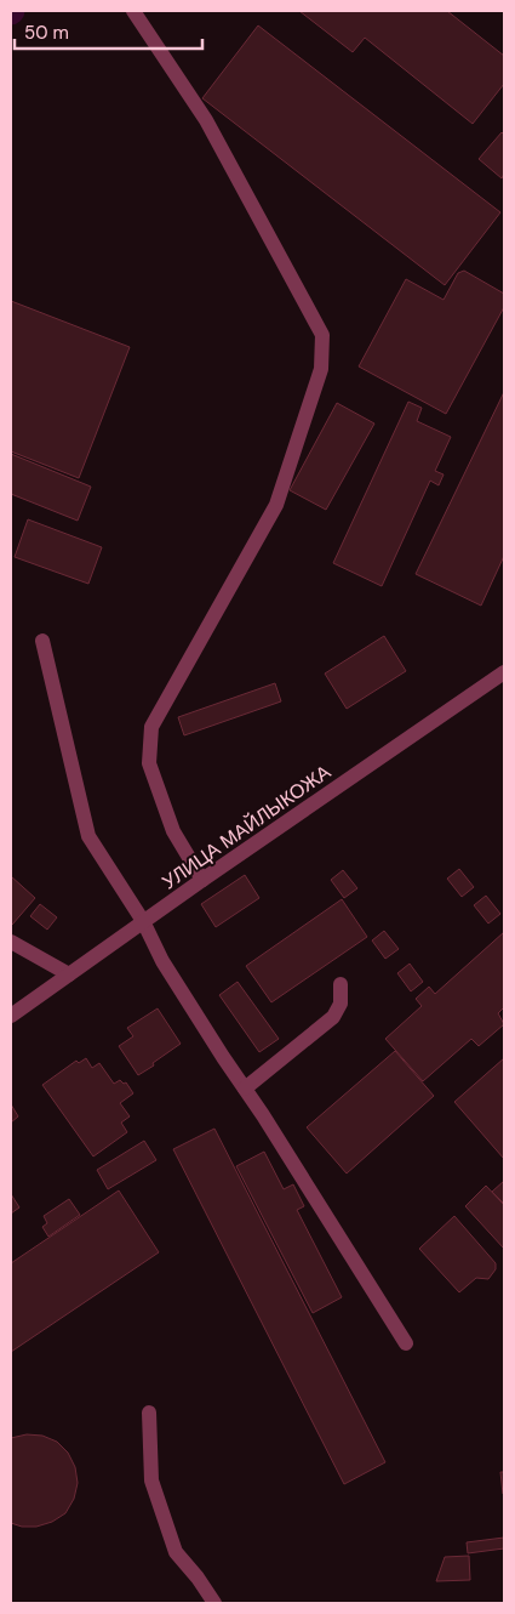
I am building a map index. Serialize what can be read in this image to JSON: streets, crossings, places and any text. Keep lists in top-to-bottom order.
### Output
{
  "streets": {
    "street": ["УЛИЦА МАЙЛЫКОЖА"]
  },
  "scale_bar": "50 m"
}
